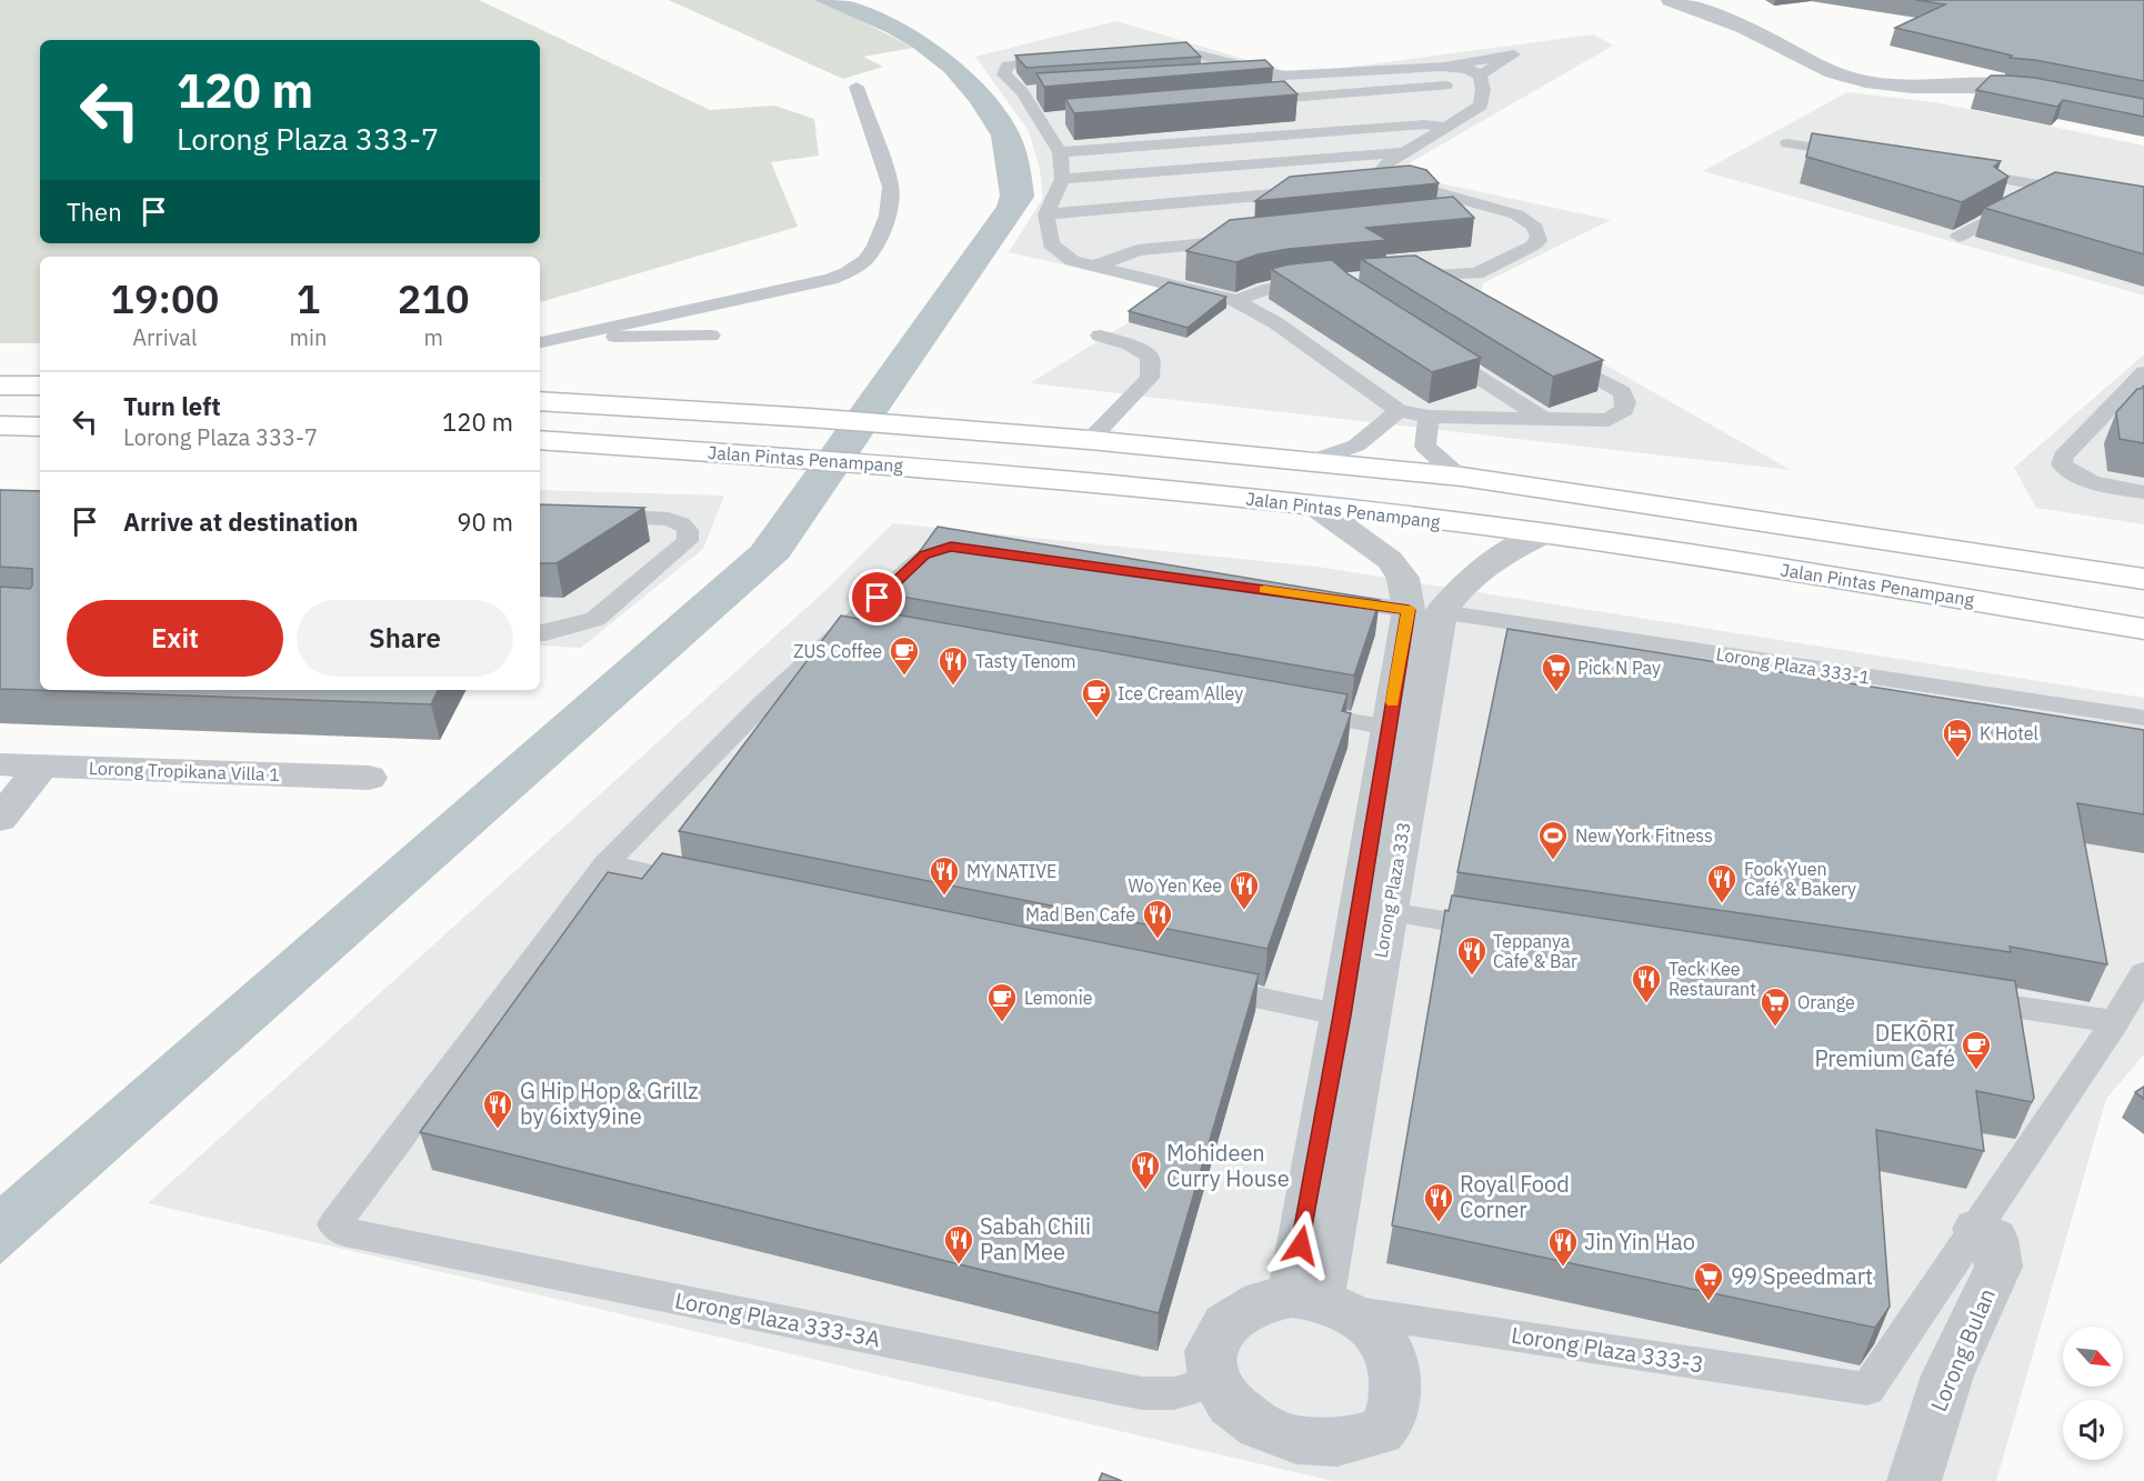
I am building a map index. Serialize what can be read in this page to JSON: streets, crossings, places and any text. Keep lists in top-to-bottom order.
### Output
{
  "streets": {
    "main road": ["Jalan Pintas Penampang"],
    "street": ["Lorong Tropikana Villa 1", "Lorong Plaza 333", "Lorong Bulan"],
    "lane": ["Lorong Plaza 333-1", "Lorong Plaza 333-3A", "Lorong Plaza 333-3"]
  },
  "crossings": [
    ["Jalan Pintas Penampang", "Lorong Plaza 333"],
    ["Lorong Plaza 333-1", "Lorong Plaza 333"],
    ["Lorong Plaza 333", "Lorong Plaza 333-3A"],
    ["Lorong Plaza 333", "Lorong Plaza 333-3"],
    ["Lorong Plaza 333-3A", "Lorong Plaza 333-3"],
    ["Lorong Plaza 333-3", "Lorong Bulan"]
  ],
  "places": {
    "cafe": [
      "ZUS Coffee",
      "Ice Cream Alley",
      "Lemonie",
      "DEKÕRI Premium Café"
    ],
    "restaurant": [
      "Tasty Tenom",
      "MY NATIVE",
      "Fook Yuen Café & Bakery",
      "Wo Yen Kee",
      "Mad Ben Cafe",
      "Teppanya Cafe & Bar",
      "Teck Kee Restaurant",
      "G Hip Hop & Grillz by 6ixty9ine",
      "Mohideen Curry House",
      "Royal Food Corner",
      "Sabah Chili Pan Mee",
      "Jin Yin Hao"
    ],
    "supermarket": ["Pick N Pay", "Orange", "99 Speedmart"],
    "hotel": ["K Hotel"],
    "sports": ["New York Fitness"]
  },
  "north": "bottom right",
  "page": {
    "turn": ["120 m", "Lorong Plaza 333-7"],
    "then": "Then",
    "eta": [
      "19:00",
      "Arrival",
      "1",
      "min",
      "210",
      "m"
    ],
    "list": [
      {
        "name": "Turn left",
        "note": "Lorong Plaza 333-7",
        "value": "120 m"
      },
      {
        "name": "Arrive at destination",
        "value": "90 m"
      }
    ],
    "buttons": ["Exit", "Share"]
  }
}
